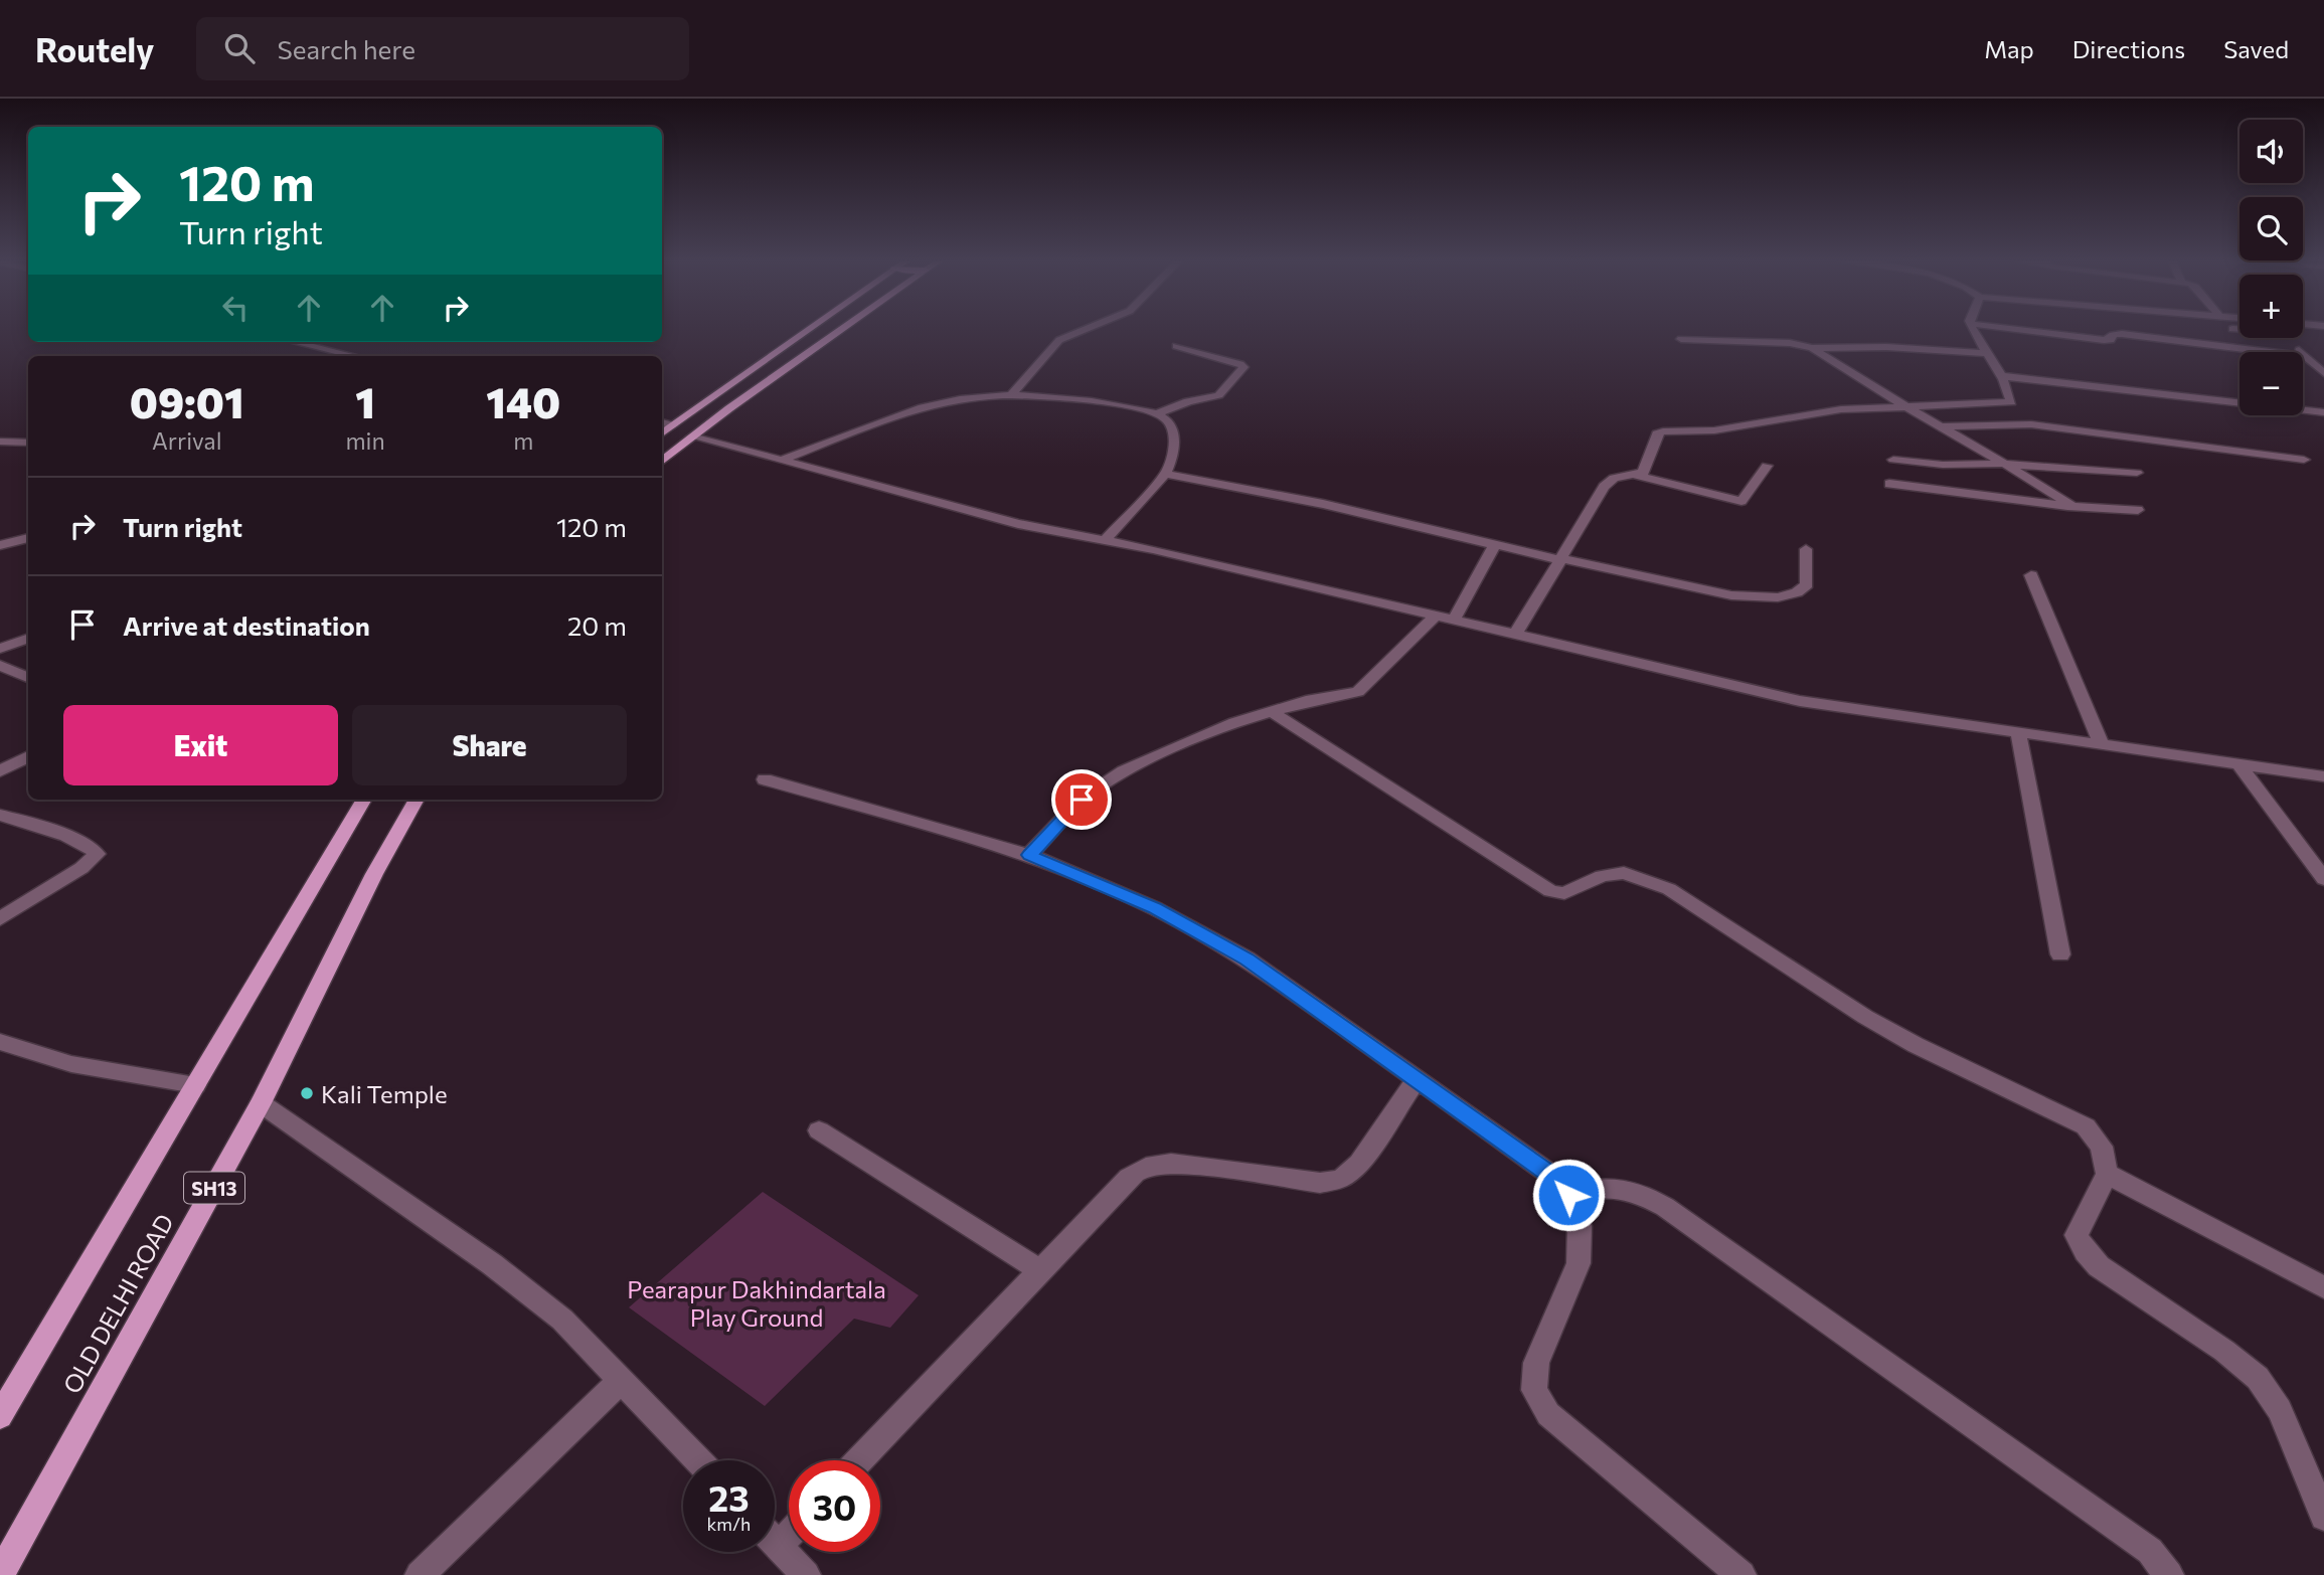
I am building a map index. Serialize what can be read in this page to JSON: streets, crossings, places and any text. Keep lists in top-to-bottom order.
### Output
{
  "streets": {
    "main road": ["SH13", "OLD DELHI ROAD"]
  },
  "parks": ["Pearapur Dakhindartala Play Ground"],
  "places": ["Kali Temple"],
  "page": {
    "header": "Routely",
    "search": "Search here",
    "nav": ["Map", "Directions", "Saved"],
    "map_buttons": ["+", "−"],
    "turn": ["120 m", "Turn right"],
    "eta": [
      "09:01",
      "Arrival",
      "1",
      "min",
      "140",
      "m"
    ],
    "list": [
      {
        "name": "Turn right",
        "value": "120 m"
      },
      {
        "name": "Arrive at destination",
        "value": "20 m"
      }
    ],
    "buttons": ["Exit", "Share"],
    "speed": "23 km/h",
    "limit": "30"
  }
}
